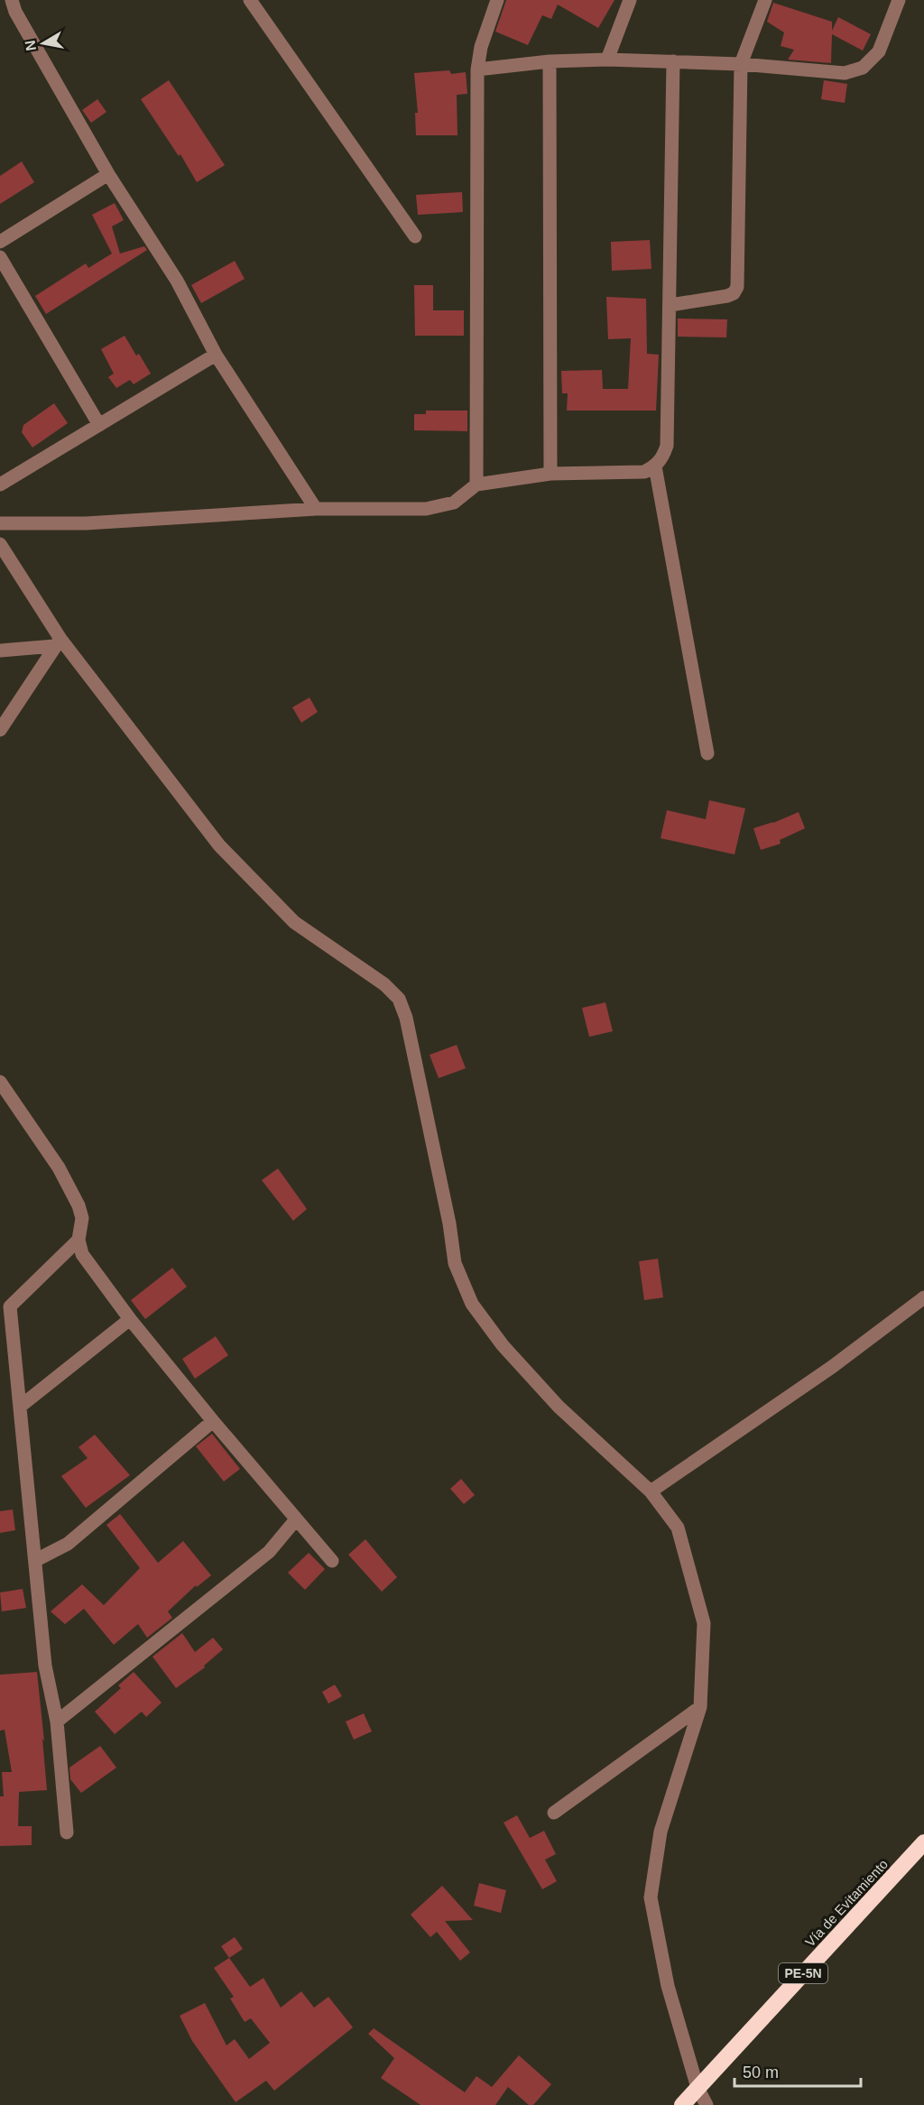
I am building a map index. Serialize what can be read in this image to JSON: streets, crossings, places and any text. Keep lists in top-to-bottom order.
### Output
{
  "streets": {
    "highway": ["Vía de Evitamiento", "PE-5N"]
  },
  "scale_bar": "50 m",
  "north": "left"
}
